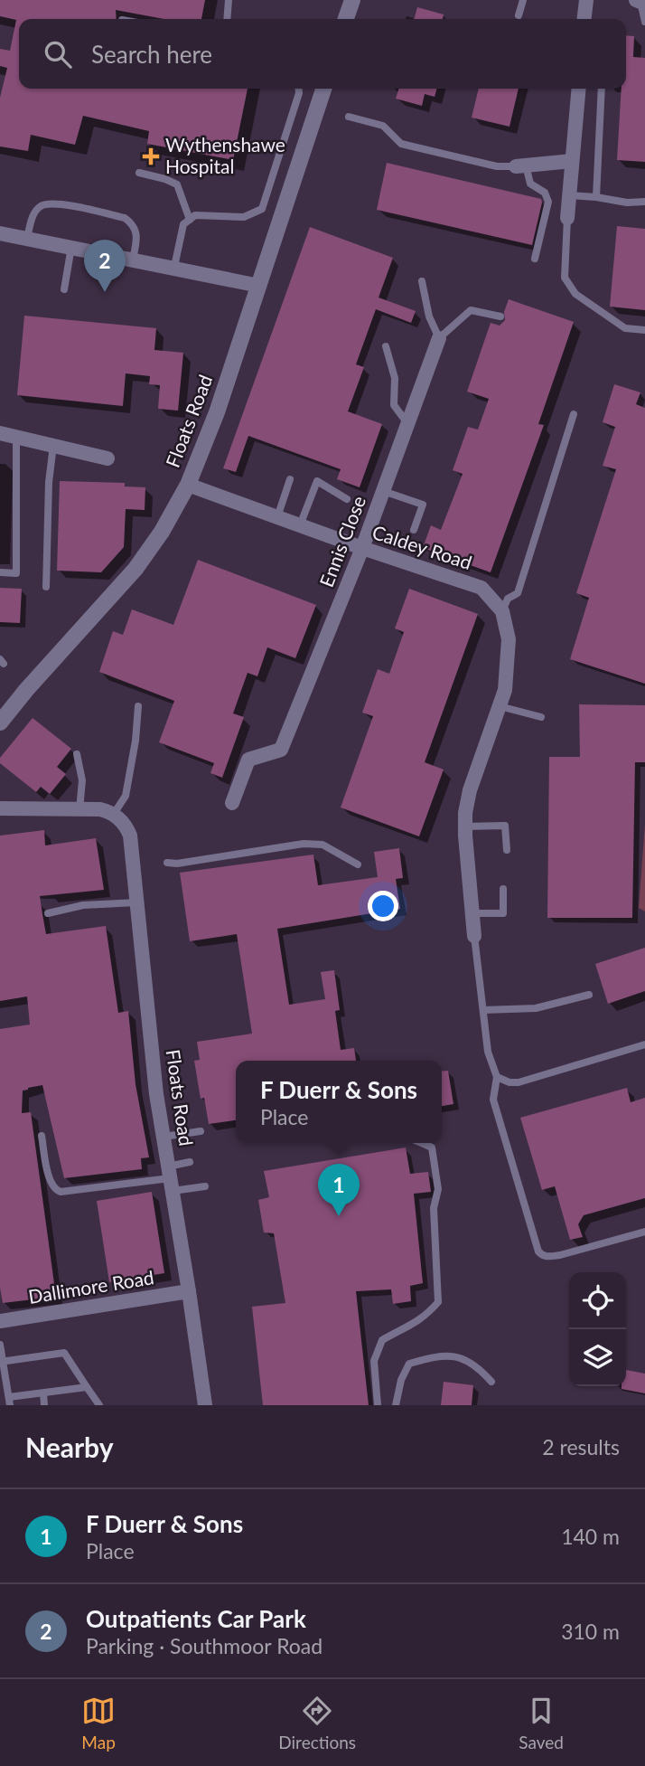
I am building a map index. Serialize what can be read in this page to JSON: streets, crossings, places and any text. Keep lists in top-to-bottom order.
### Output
{
  "streets": {
    "street": [
      "Floats Road",
      "Ennis Close",
      "Caldey Road",
      "Dallimore Road"
    ]
  },
  "crossings": [
    ["Floats Road", "Caldey Road"],
    ["Floats Road", "Dallimore Road"],
    ["Ennis Close", "Caldey Road"]
  ],
  "places": {
    "health": ["Wythenshawe Hospital"]
  },
  "page": {
    "search": "Search here",
    "pins": ["2", "1"],
    "popup": ["F Duerr & Sons", "Place"],
    "heading": ["Nearby", "2 results"],
    "list": [
      {
        "mark": "1",
        "name": "F Duerr & Sons",
        "note": "Place",
        "value": "140 m"
      },
      {
        "mark": "2",
        "name": "Outpatients Car Park",
        "note": "Parking · Southmoor Road",
        "value": "310 m"
      }
    ],
    "nav": ["Map", "Directions", "Saved"]
  }
}
